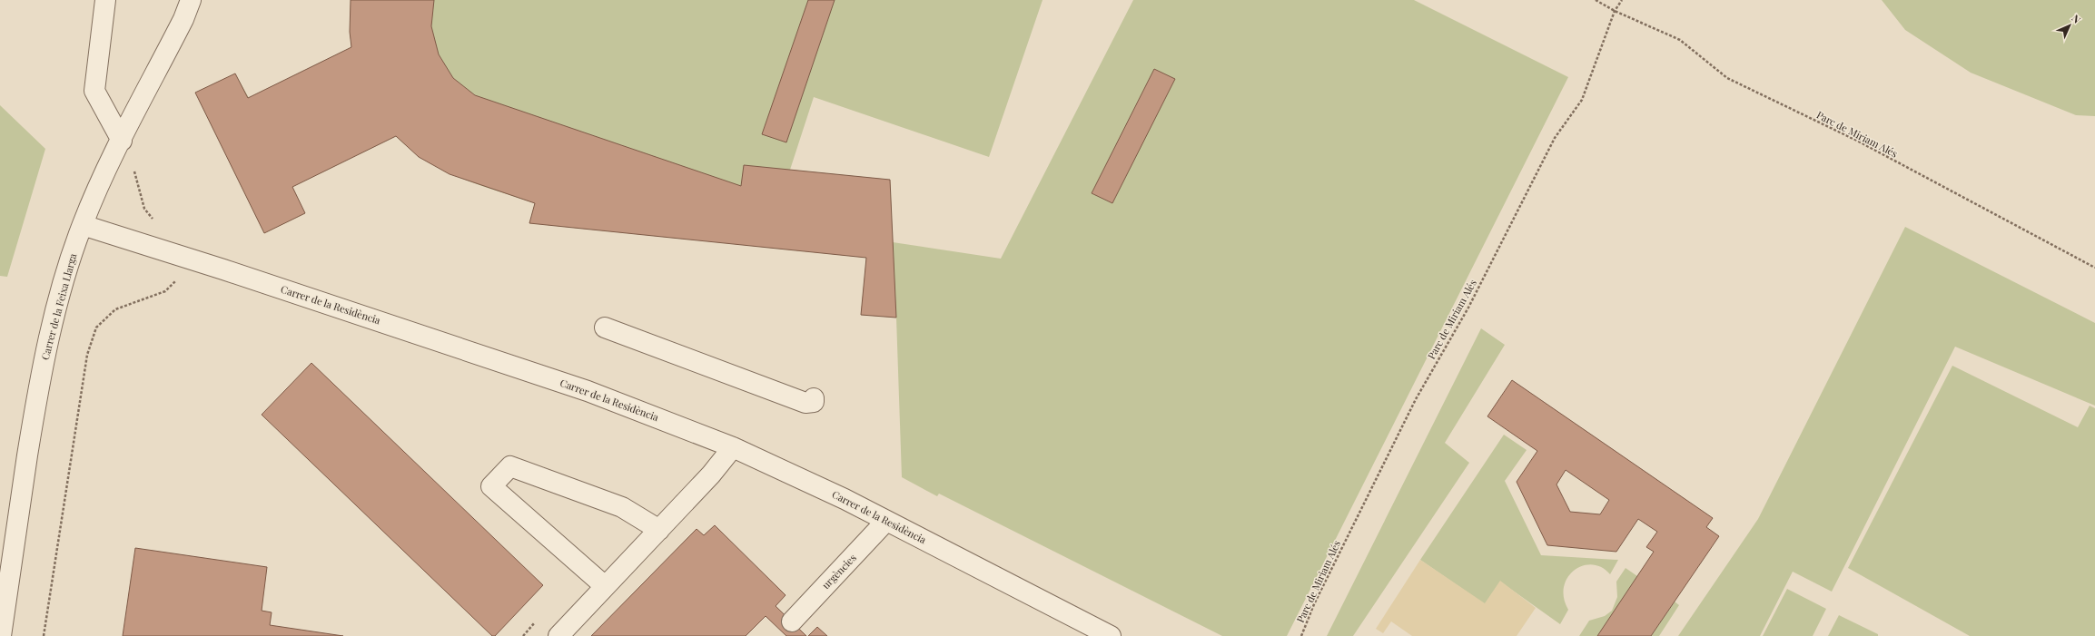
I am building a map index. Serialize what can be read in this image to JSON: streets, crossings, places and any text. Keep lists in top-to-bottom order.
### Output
{
  "streets": {
    "street": ["Carrer de la Residència", "Carrer de la Feixa Llarga", "urgències"],
    "path": ["Parc de Miriam Alés"]
  },
  "crossings": [
    ["Carrer de la Residència", "Carrer de la Feixa Llarga"],
    ["Carrer de la Residència", "urgències"]
  ],
  "north": "top right"
}
